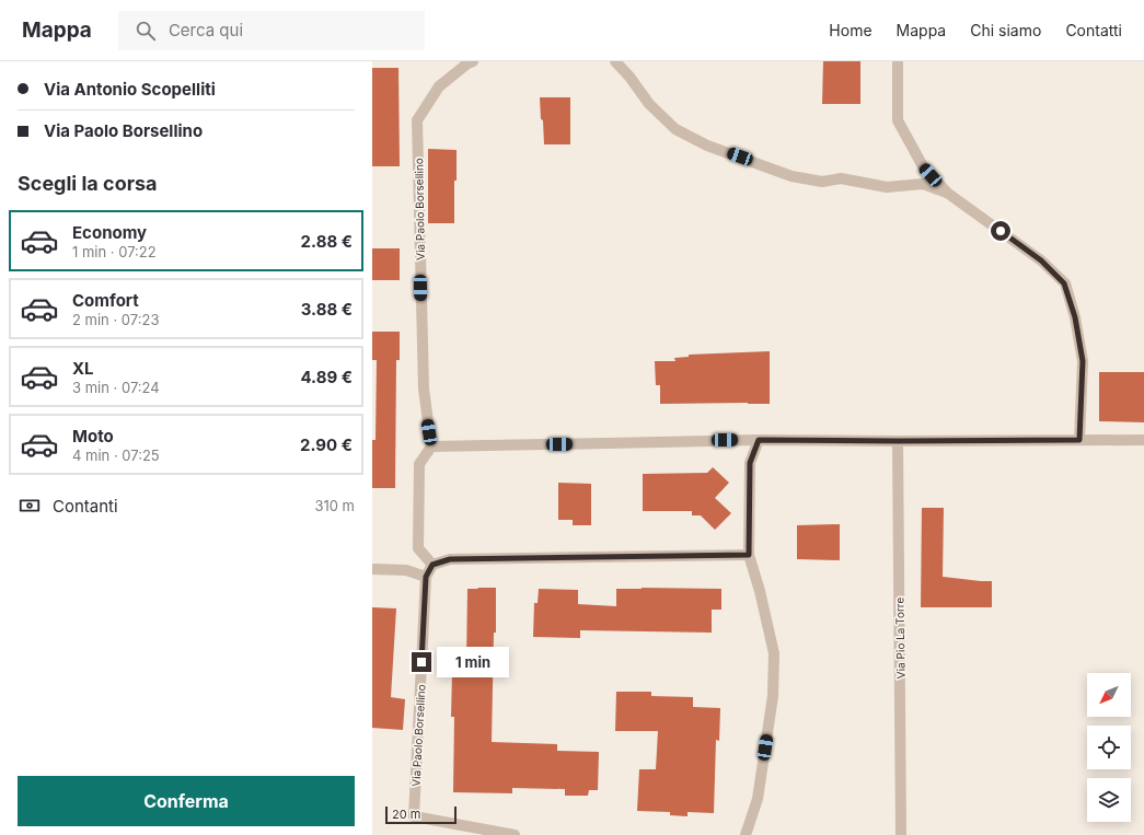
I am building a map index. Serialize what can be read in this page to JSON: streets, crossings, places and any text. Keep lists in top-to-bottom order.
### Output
{
  "streets": {
    "street": ["Via Paolo Borsellino", "Via Pio La Torre"]
  },
  "scale_bar": "20 m",
  "north": "bottom left",
  "page": {
    "header": "Mappa",
    "search": "Cerca qui",
    "nav": [
      "Home",
      "Mappa",
      "Chi siamo",
      "Contatti"
    ],
    "banner": ["Via Antonio Scopelliti", "Via Paolo Borsellino"],
    "heading": "Scegli la corsa",
    "list": [
      {
        "name": "Economy",
        "note": "1 min · 07:22",
        "value": "2.88 €"
      },
      {
        "name": "Comfort",
        "note": "2 min · 07:23",
        "value": "3.88 €"
      },
      {
        "name": "XL",
        "note": "3 min · 07:24",
        "value": "4.89 €"
      },
      {
        "name": "Moto",
        "note": "4 min · 07:25",
        "value": "2.90 €"
      }
    ],
    "pay": ["Contanti", "310 m"],
    "bubble": "1 min",
    "buttons": "Conferma",
    "scale": "20 m"
  }
}
